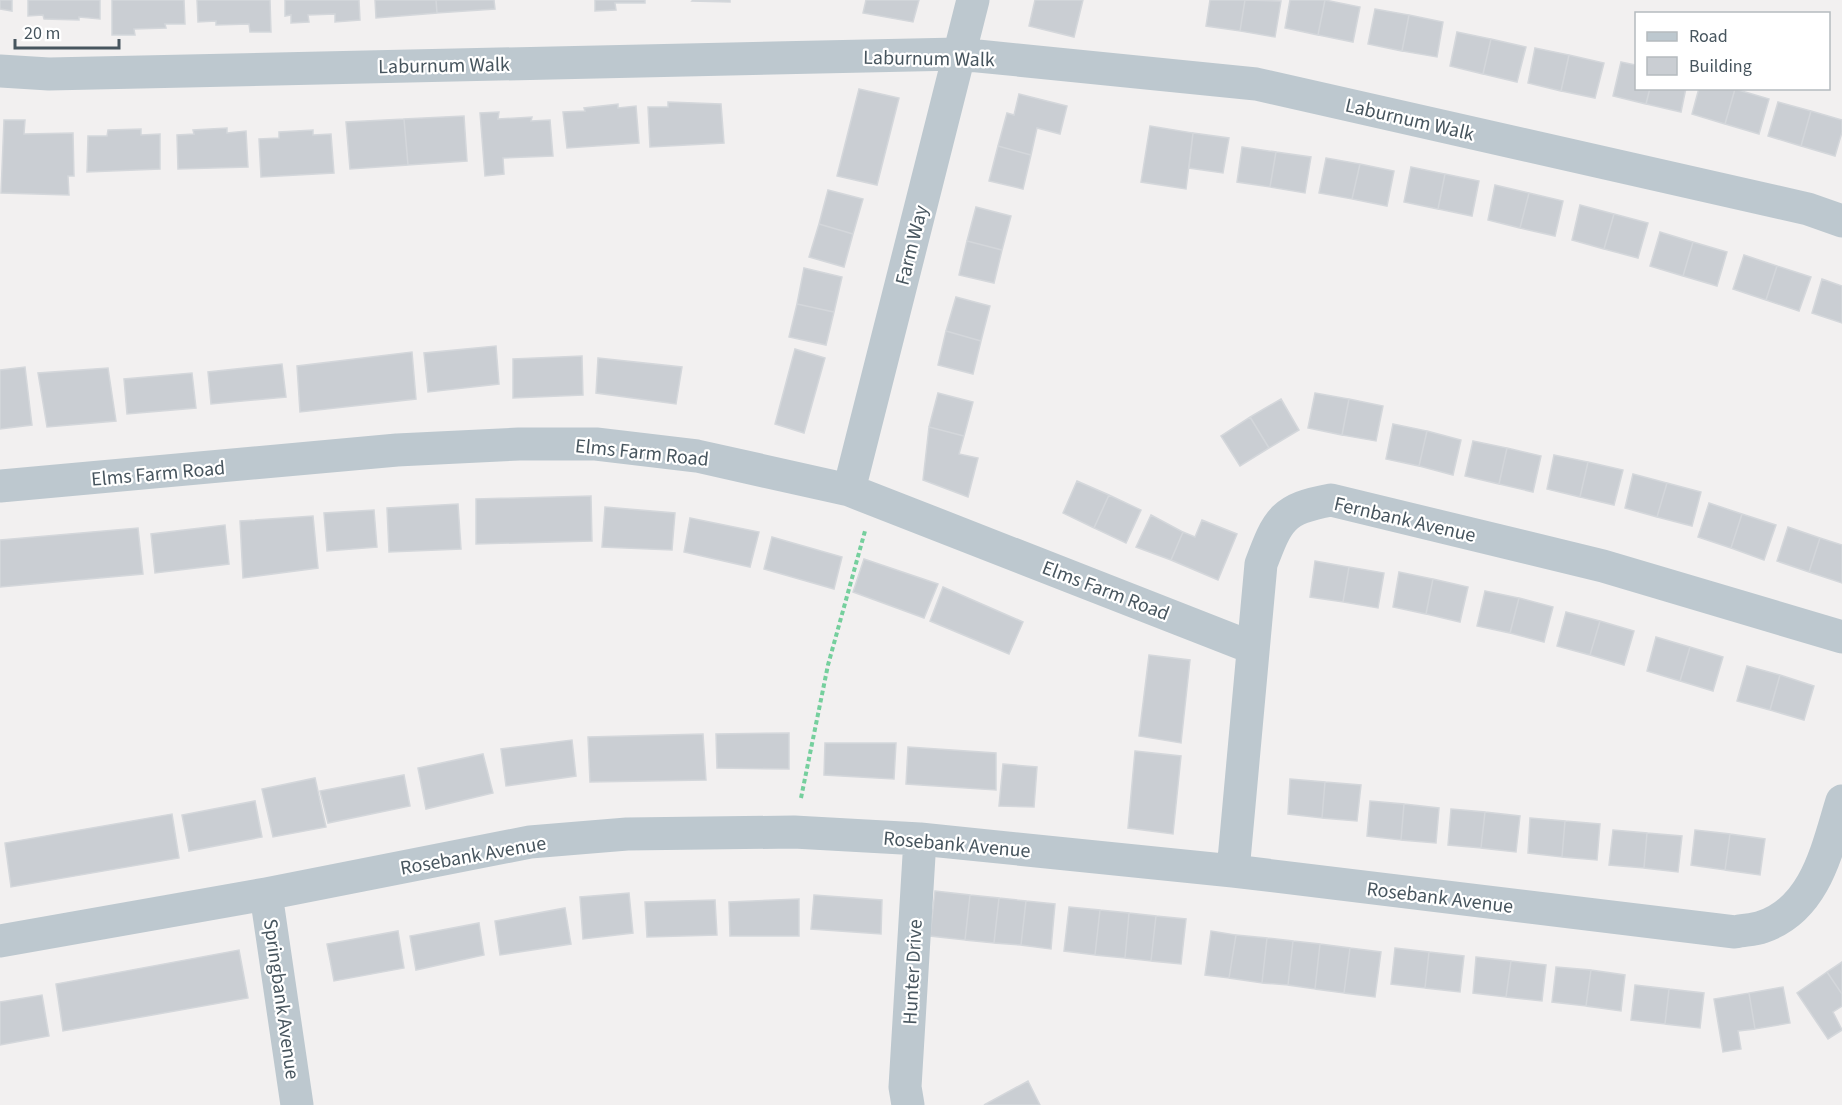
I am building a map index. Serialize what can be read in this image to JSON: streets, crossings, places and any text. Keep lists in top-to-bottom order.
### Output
{
  "streets": {
    "street": [
      "Laburnum Walk",
      "Farm Way",
      "Elms Farm Road",
      "Fernbank Avenue",
      "Rosebank Avenue",
      "Hunter Drive",
      "Springbank Avenue"
    ]
  },
  "crossings": [
    ["Laburnum Walk", "Farm Way"],
    ["Farm Way", "Elms Farm Road"],
    ["Elms Farm Road", "Fernbank Avenue"],
    ["Fernbank Avenue", "Rosebank Avenue"],
    ["Rosebank Avenue", "Hunter Drive"],
    ["Rosebank Avenue", "Springbank Avenue"]
  ],
  "legend": ["Road", "Building"],
  "scale_bar": "20 m"
}
